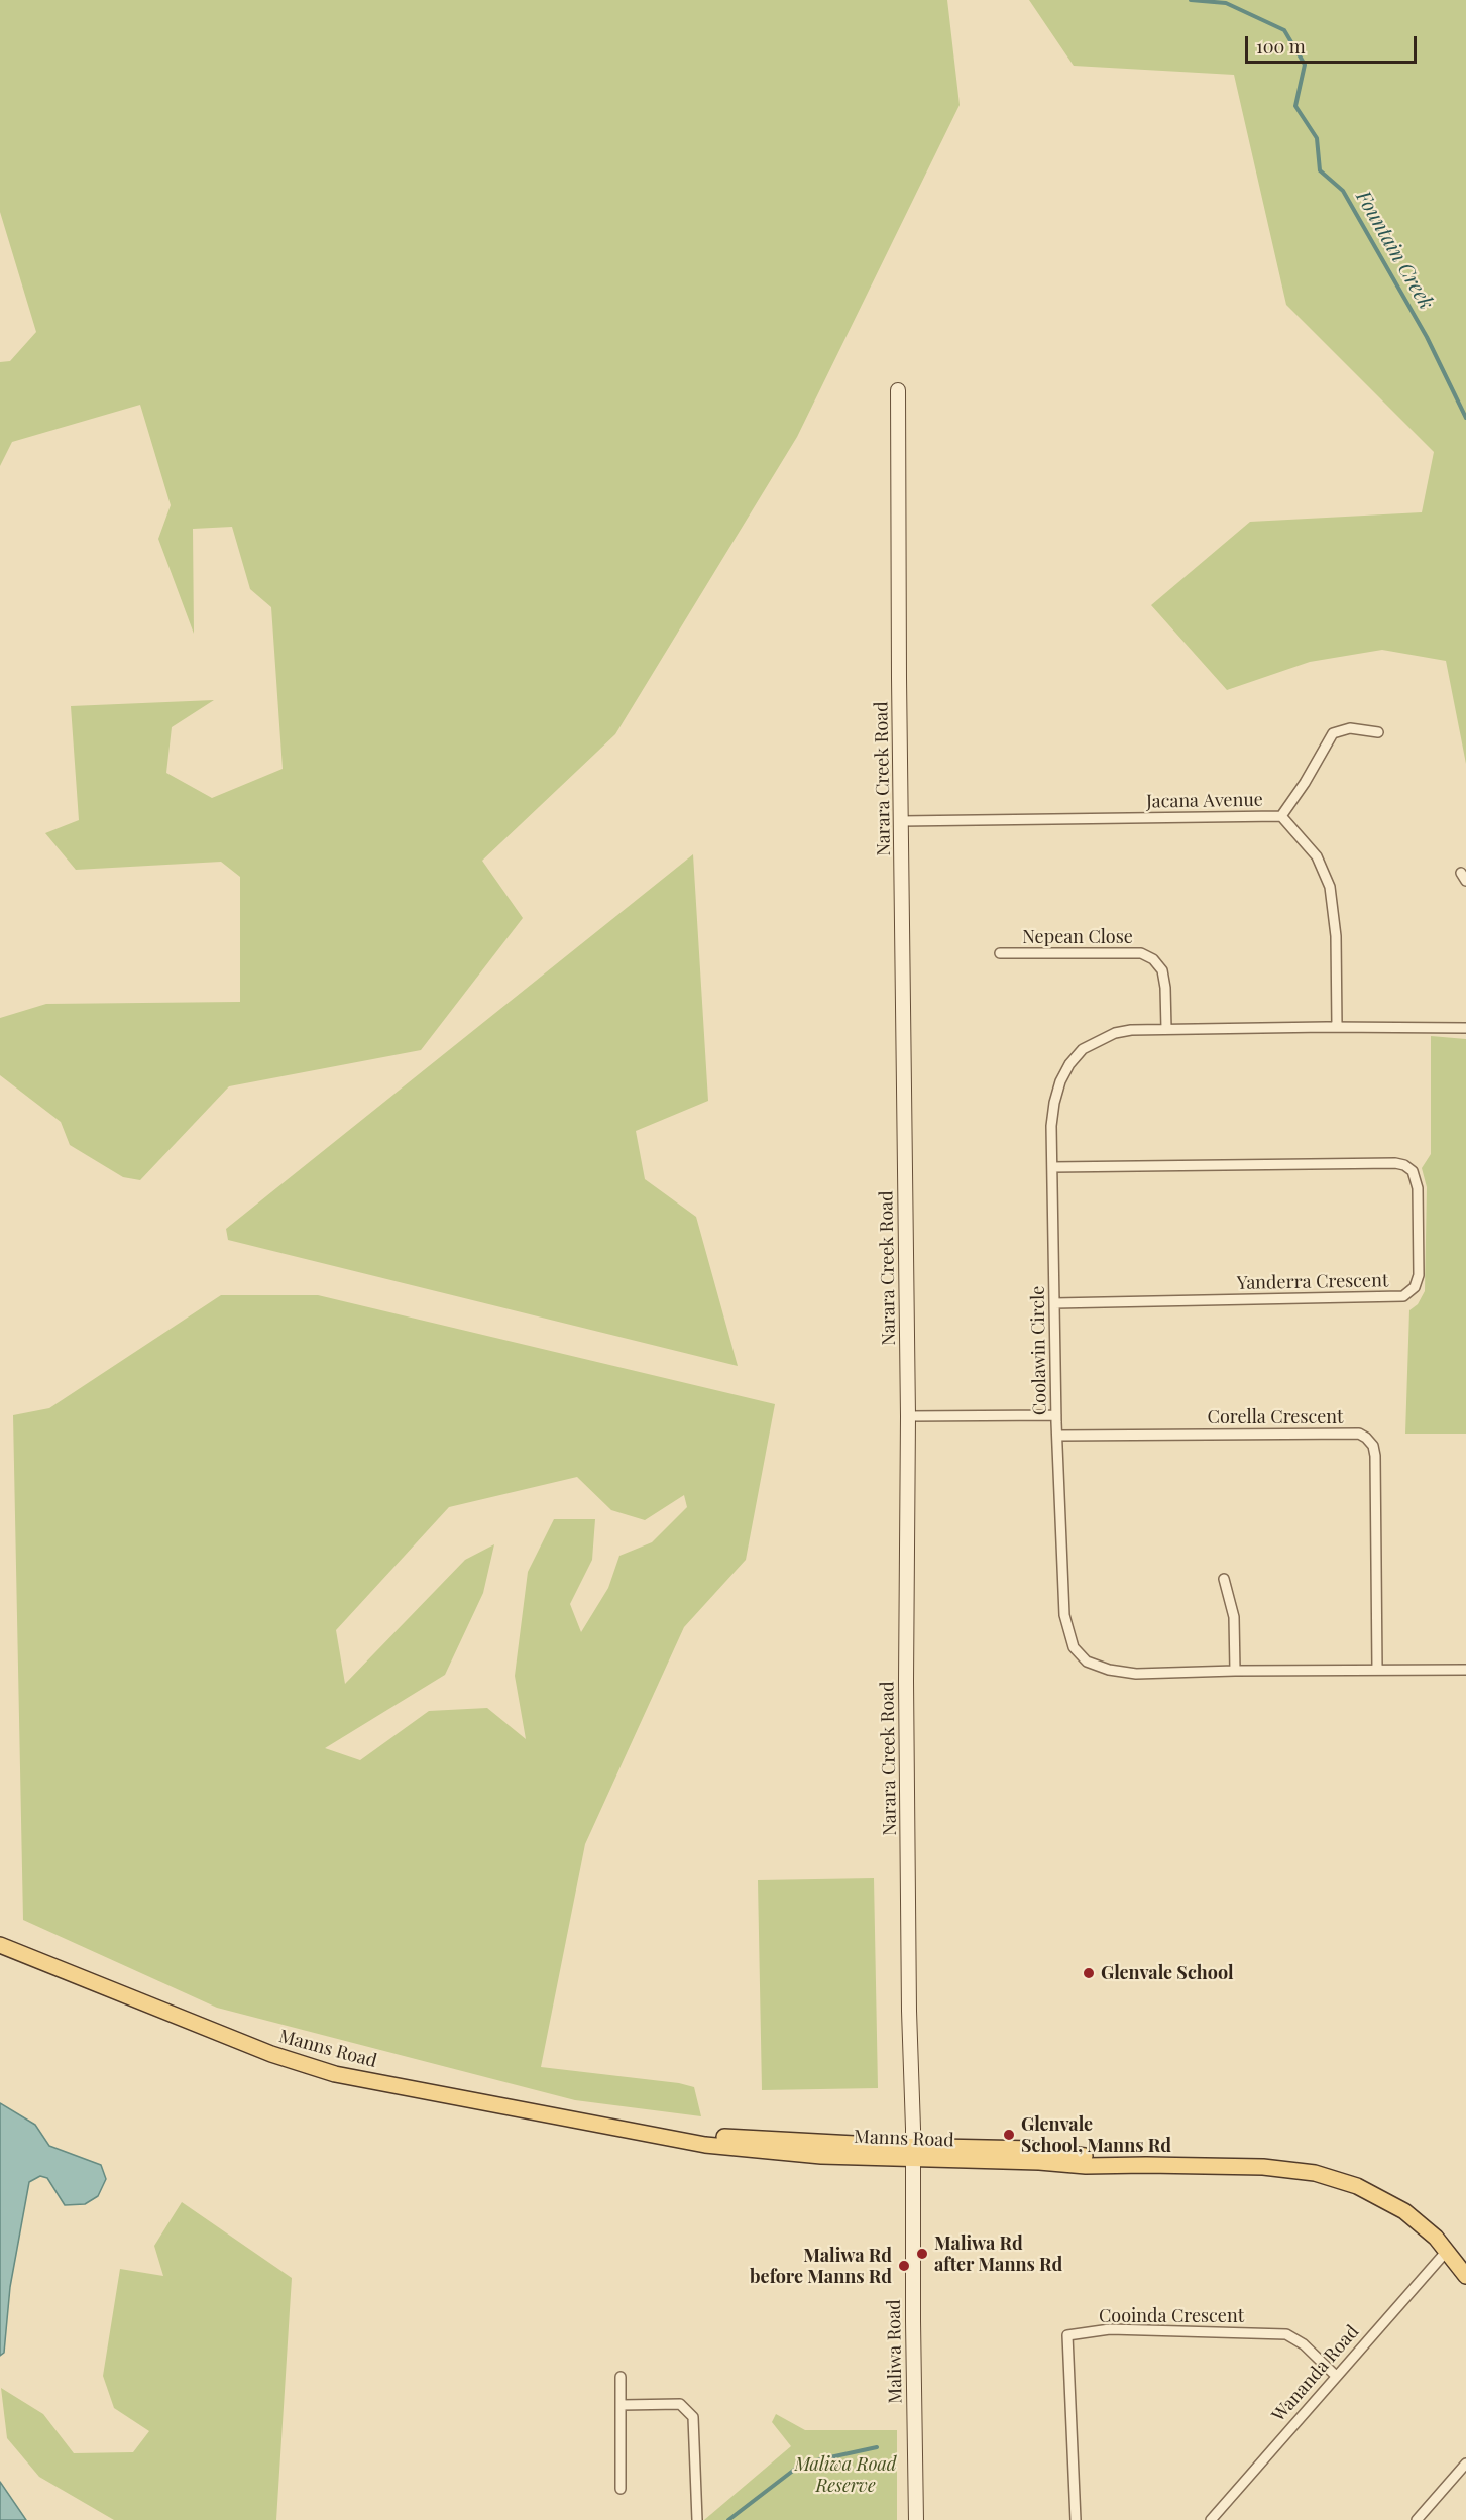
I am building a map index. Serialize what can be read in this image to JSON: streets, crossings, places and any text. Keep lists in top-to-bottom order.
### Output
{
  "streets": {
    "main road": ["Manns Road"],
    "street": [
      "Narara Creek Road",
      "Jacana Avenue",
      "Nepean Close",
      "Yanderra Crescent",
      "Coolawin Circle",
      "Corella Crescent",
      "Cooinda Crescent",
      "Maliwa Road",
      "Wananda Road"
    ]
  },
  "crossings": [
    ["Narara Creek Road", "Jacana Avenue"],
    ["Narara Creek Road", "Manns Road"],
    ["Narara Creek Road", "Maliwa Road"],
    ["Jacana Avenue", "Coolawin Circle"],
    ["Nepean Close", "Coolawin Circle"],
    ["Yanderra Crescent", "Coolawin Circle"],
    ["Coolawin Circle", "Corella Crescent"],
    ["Manns Road", "Maliwa Road"],
    ["Manns Road", "Wananda Road"],
    ["Cooinda Crescent", "Wananda Road"]
  ],
  "water": ["Fountain Creek"],
  "parks": ["Maliwa Road Reserve"],
  "places": [
    "Glenvale School",
    "Glenvale School, Manns Rd",
    "Maliwa Rd after Manns Rd",
    "Maliwa Rd before Manns Rd"
  ],
  "scale_bar": "100 m"
}
